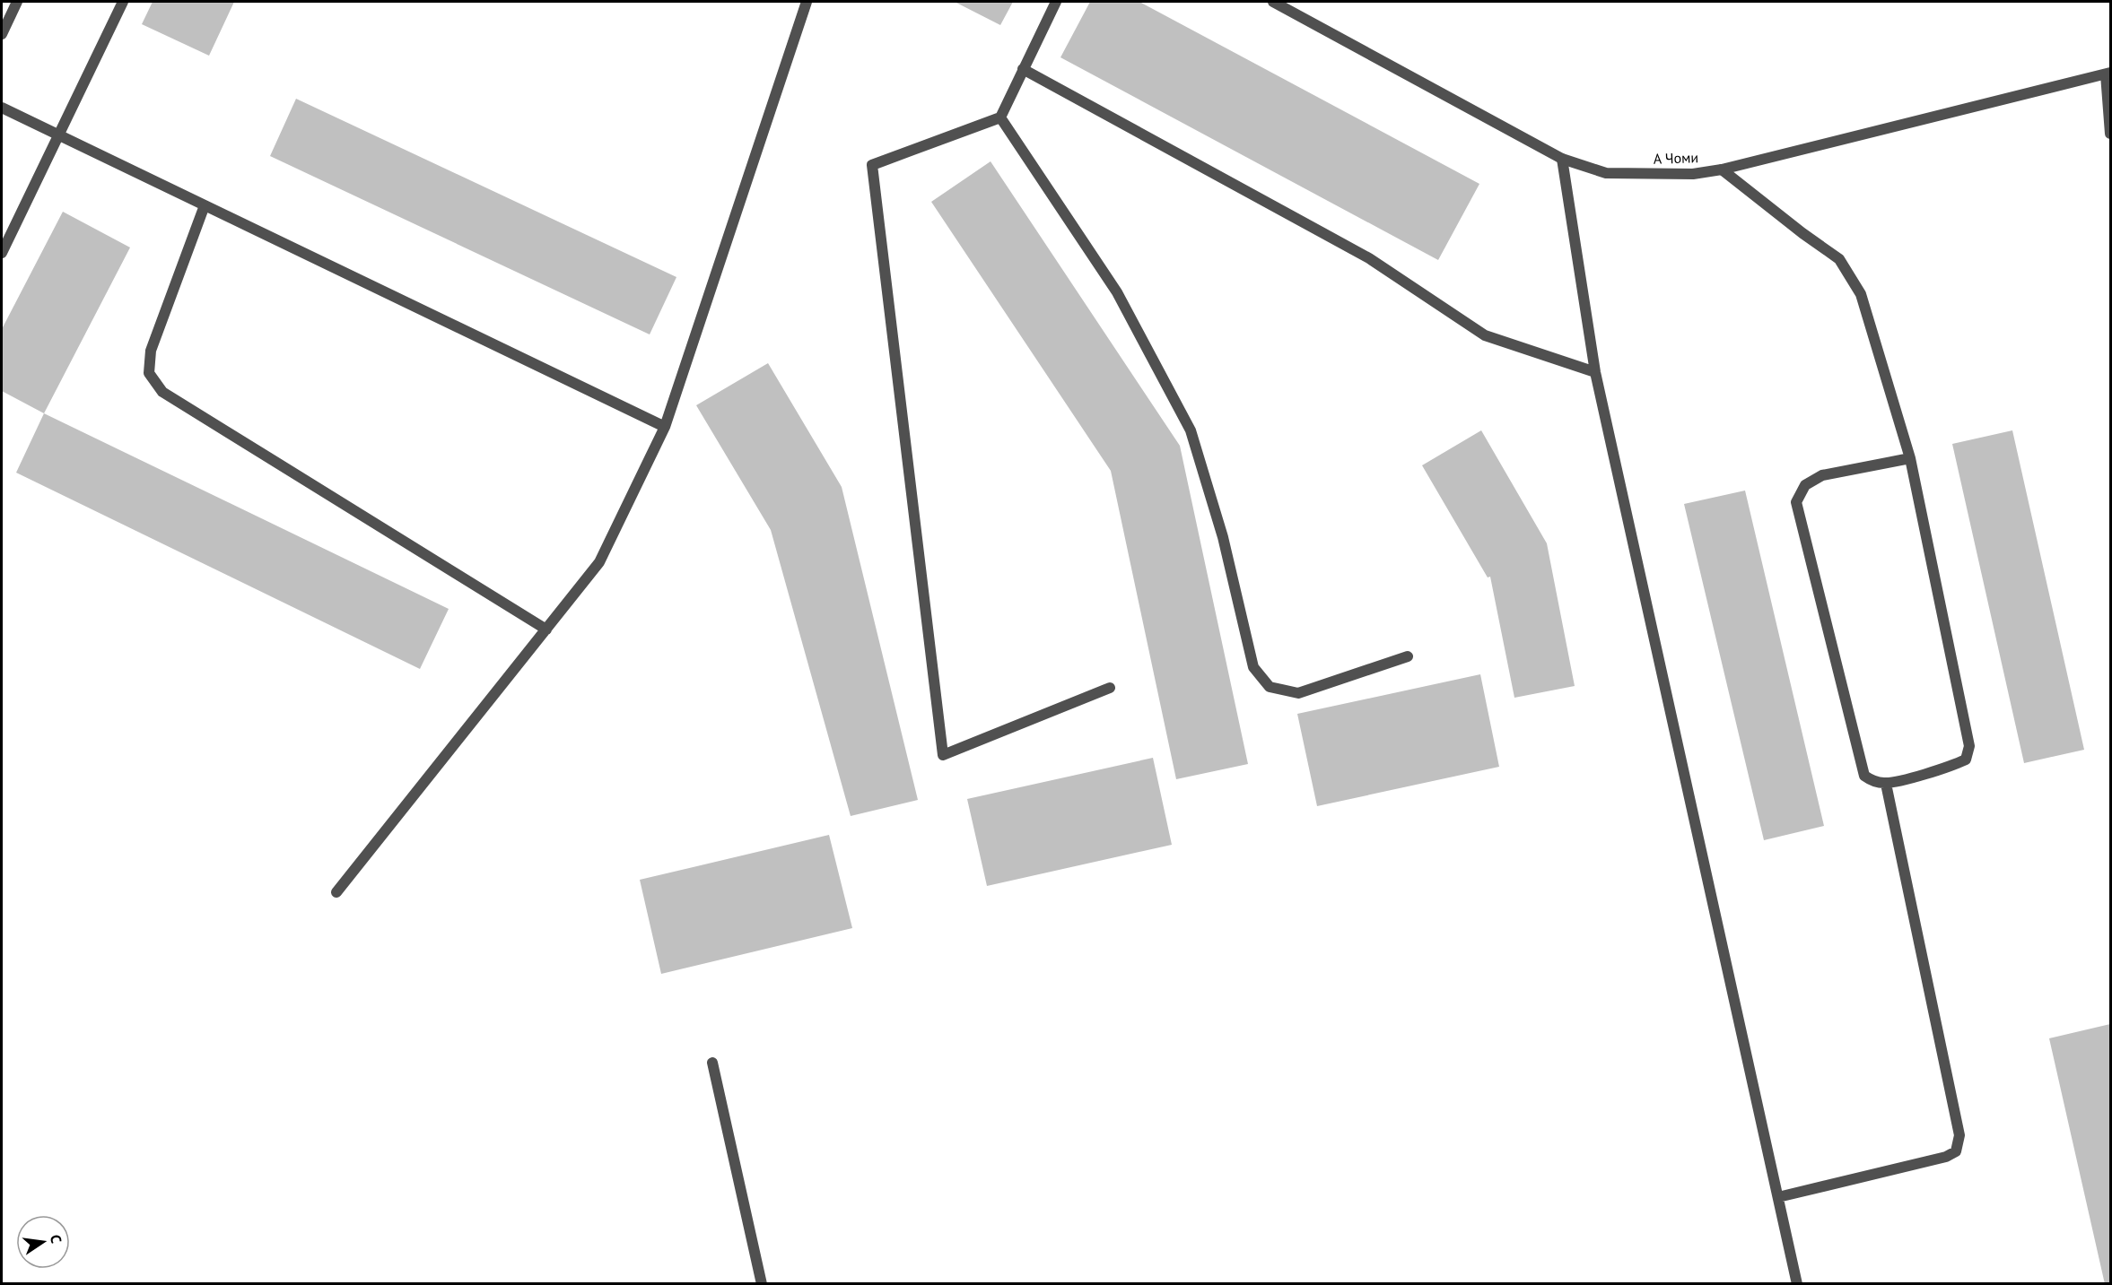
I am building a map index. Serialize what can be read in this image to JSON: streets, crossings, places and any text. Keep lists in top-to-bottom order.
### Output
{
  "streets": {
    "street": ["А Чоми"]
  },
  "north": "right"
}
